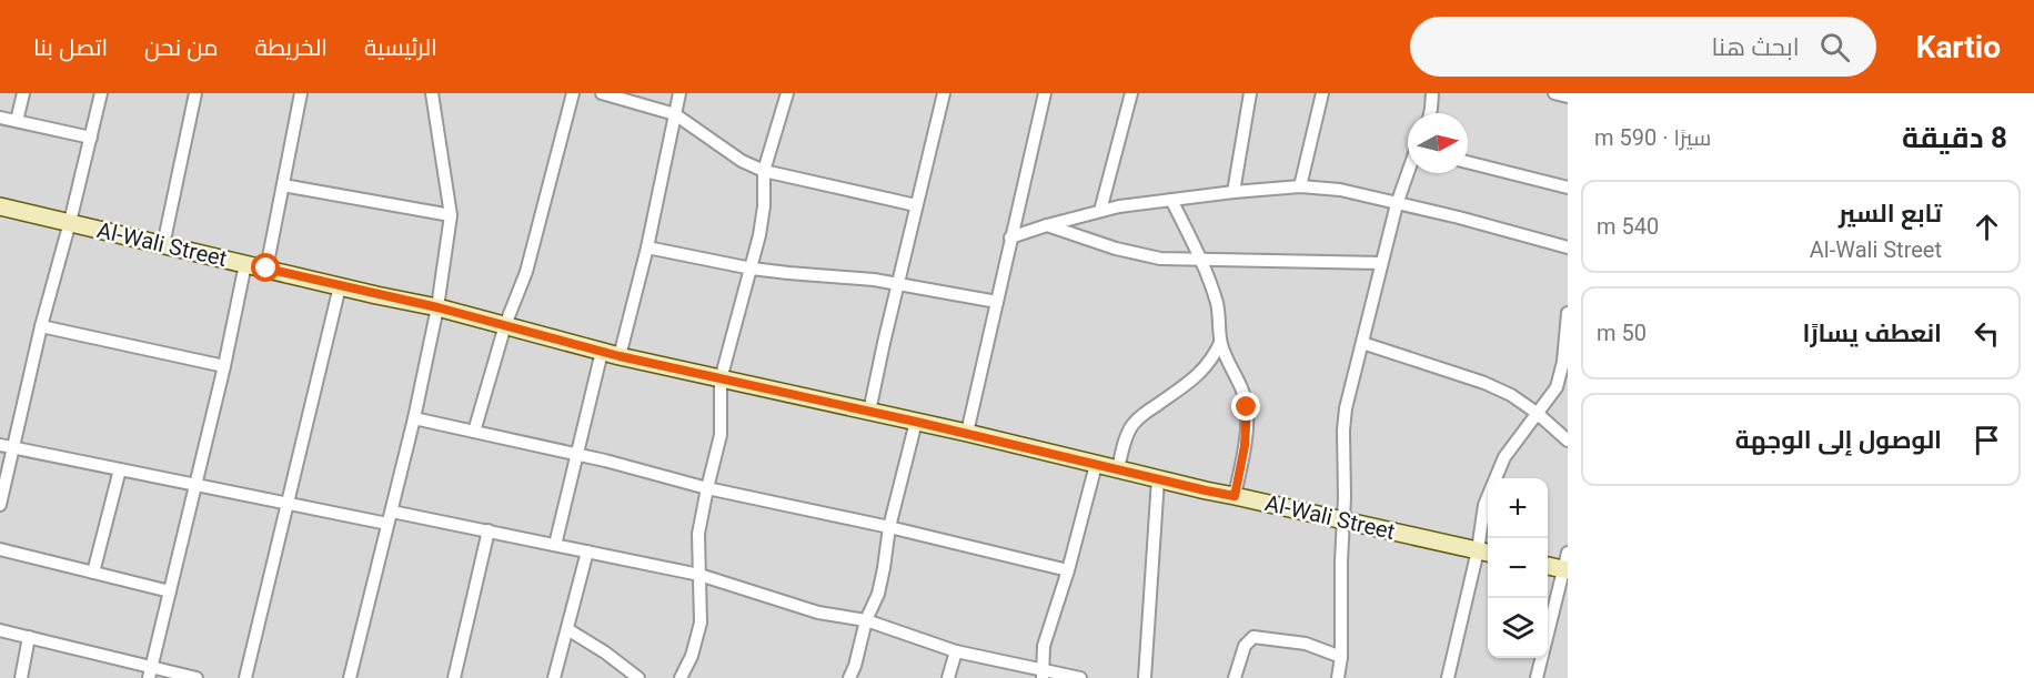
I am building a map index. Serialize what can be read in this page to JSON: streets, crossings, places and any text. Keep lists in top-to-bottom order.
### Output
{
  "streets": {
    "main road": ["Al-Wali Street"]
  },
  "north": "right",
  "page": {
    "header": "Kartio",
    "search": "ابحث هنا",
    "nav": [
      "الرئيسية",
      "الخريطة",
      "من نحن",
      "اتصل بنا"
    ],
    "heading": ["8 دقيقة", "سيرًا · 590 m"],
    "list": [
      ["تابع السير", "Al-Wali Street", "540 m"],
      ["انعطف يسارًا", "50 m"],
      "الوصول إلى الوجهة"
    ],
    "map_buttons": ["+", "−"]
  }
}
